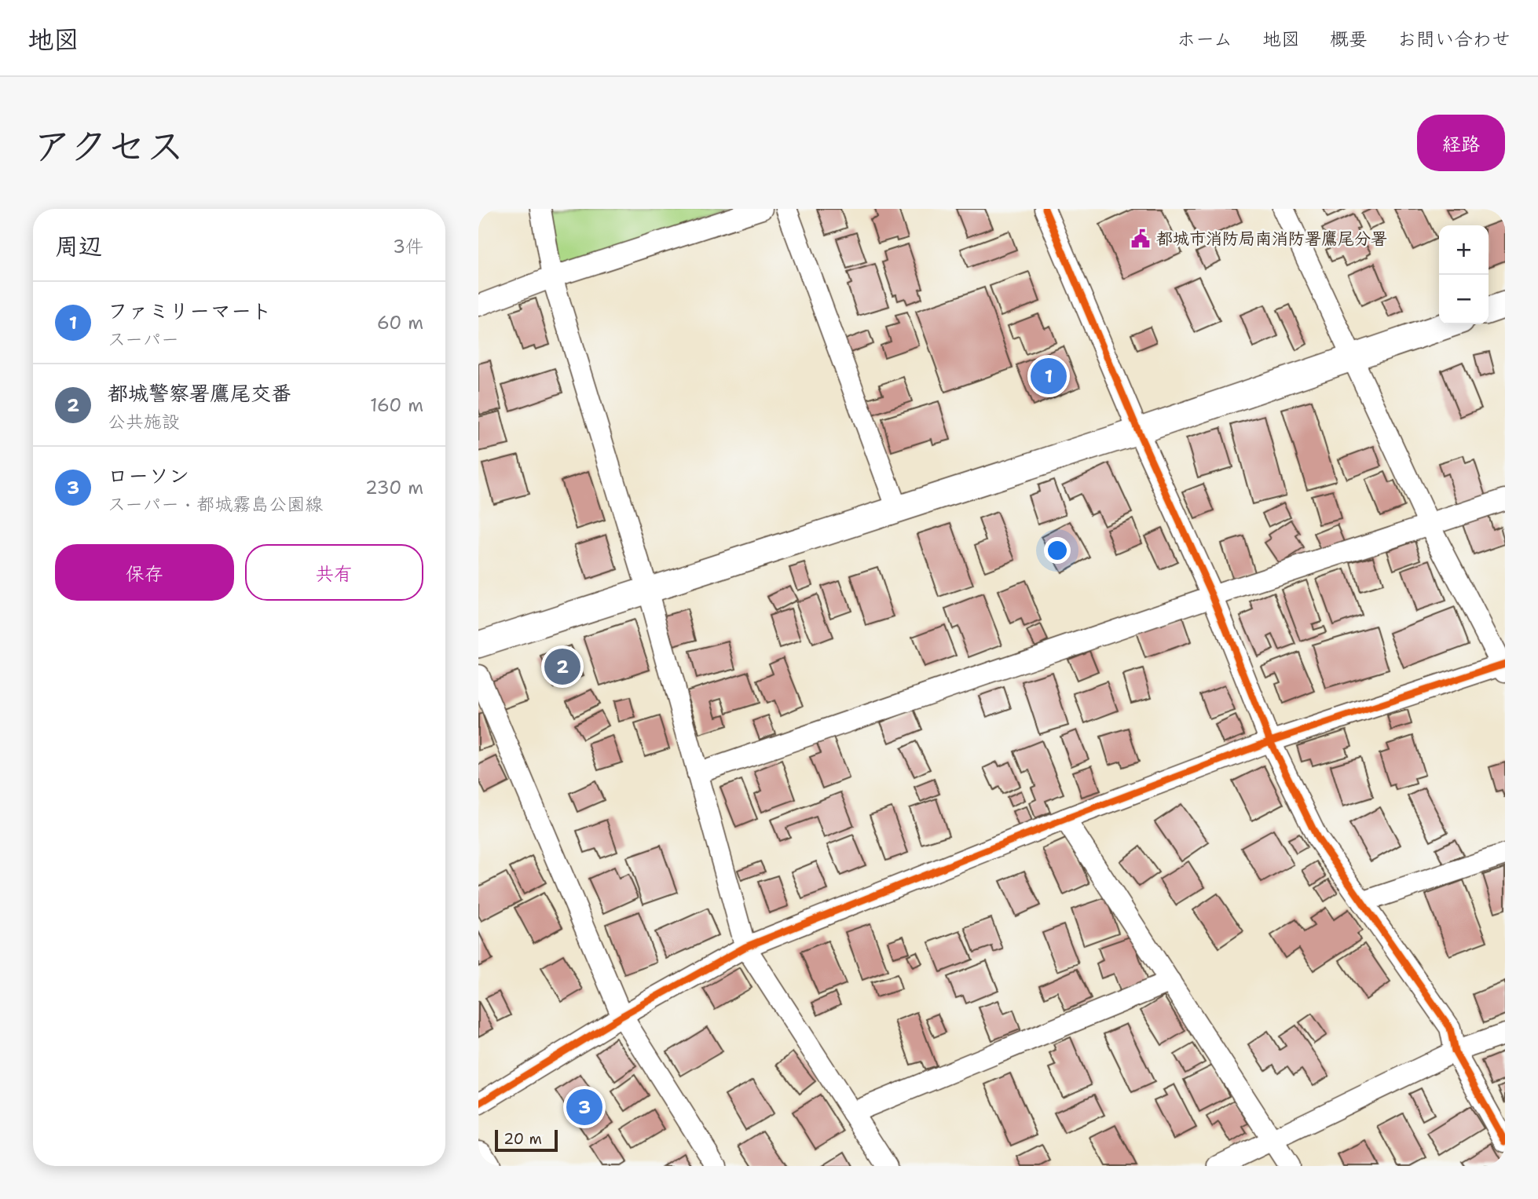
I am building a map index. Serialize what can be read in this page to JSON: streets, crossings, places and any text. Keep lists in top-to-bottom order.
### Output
{
  "places": {
    "public building": ["都城市消防局南消防署鷹尾分署"]
  },
  "scale_bar": "20 m",
  "page": {
    "header": "地図",
    "nav": [
      "ホーム",
      "地図",
      "概要",
      "お問い合わせ"
    ],
    "title": "アクセス",
    "buttons": [
      "経路",
      ["保存", "共有"]
    ],
    "heading": ["周辺", "3件"],
    "map_buttons": ["+", "−"],
    "list": [
      {
        "mark": "1",
        "name": "ファミリーマート",
        "note": "スーパー",
        "value": "60 m"
      },
      {
        "mark": "2",
        "name": "都城警察署鷹尾交番",
        "note": "公共施設",
        "value": "160 m"
      },
      {
        "mark": "3",
        "name": "ローソン",
        "note": "スーパー · 都城霧島公園線",
        "value": "230 m"
      }
    ],
    "pins": ["1", "2", "3"],
    "scale": "20 m"
  }
}
